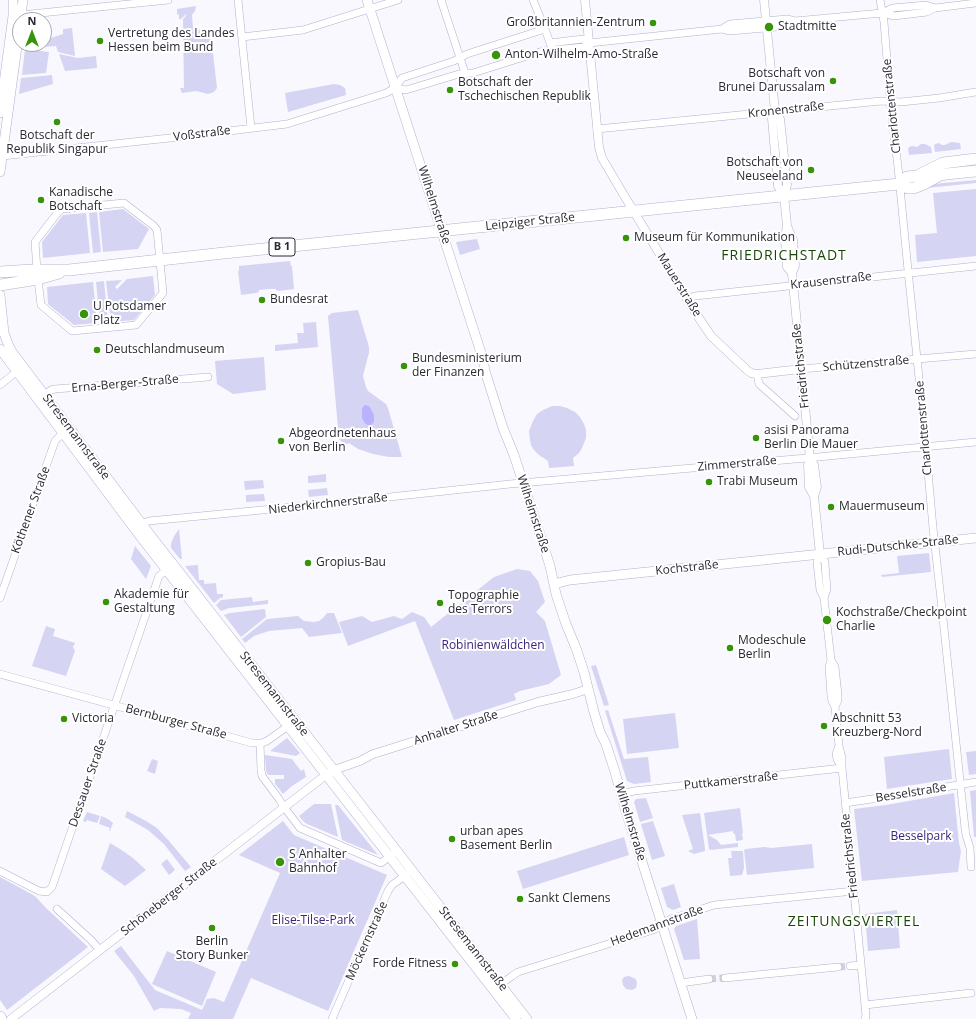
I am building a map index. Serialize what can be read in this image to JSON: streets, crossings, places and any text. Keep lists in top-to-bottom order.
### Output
{
  "streets": {
    "main road": [
      "Wilhelmstraße",
      "Leipziger Straße",
      "B 1",
      "Stresemannstraße",
      "Rudi-Dutschke-Straße",
      "Kochstraße"
    ],
    "street": [
      "Charlottenstraße",
      "Kronenstraße",
      "Voßstraße",
      "Krausenstraße",
      "Mauerstraße",
      "Schützenstraße",
      "Friedrichstraße",
      "Erna-Berger-Straße",
      "Zimmerstraße",
      "Niederkirchnerstraße",
      "Köthener Straße",
      "Bernburger Straße",
      "Anhalter Straße",
      "Puttkamerstraße",
      "Dessauer Straße",
      "Besselstraße",
      "Schöneberger Straße",
      "Hedemannstraße",
      "Möckernstraße"
    ]
  },
  "crossings": [
    ["Charlottenstraße", "Kronenstraße"],
    ["Charlottenstraße", "Leipziger Straße"],
    ["Charlottenstraße", "Krausenstraße"],
    ["Charlottenstraße", "Schützenstraße"],
    ["Charlottenstraße", "Zimmerstraße"],
    ["Charlottenstraße", "Rudi-Dutschke-Straße"],
    ["Charlottenstraße", "Besselstraße"],
    ["Kronenstraße", "Mauerstraße"],
    ["Kronenstraße", "Friedrichstraße"],
    ["Voßstraße", "Wilhelmstraße"],
    ["Wilhelmstraße", "Leipziger Straße"],
    ["Wilhelmstraße", "Zimmerstraße"],
    ["Wilhelmstraße", "Niederkirchnerstraße"],
    ["Wilhelmstraße", "Kochstraße"],
    ["Wilhelmstraße", "Anhalter Straße"],
    ["Wilhelmstraße", "Puttkamerstraße"],
    ["Wilhelmstraße", "Hedemannstraße"],
    ["Leipziger Straße", "B 1"],
    ["Leipziger Straße", "Mauerstraße"],
    ["Leipziger Straße", "Friedrichstraße"],
    ["Krausenstraße", "Mauerstraße"],
    ["Krausenstraße", "Friedrichstraße"],
    ["Mauerstraße", "Schützenstraße"],
    ["Schützenstraße", "Friedrichstraße"],
    ["Friedrichstraße", "Zimmerstraße"],
    ["Friedrichstraße", "Rudi-Dutschke-Straße"],
    ["Friedrichstraße", "Kochstraße"],
    ["Friedrichstraße", "Puttkamerstraße"],
    ["Friedrichstraße", "Besselstraße"],
    ["Friedrichstraße", "Hedemannstraße"],
    ["Erna-Berger-Straße", "Stresemannstraße"],
    ["Stresemannstraße", "Niederkirchnerstraße"],
    ["Stresemannstraße", "Köthener Straße"],
    ["Stresemannstraße", "Anhalter Straße"],
    ["Stresemannstraße", "Dessauer Straße"],
    ["Stresemannstraße", "Schöneberger Straße"],
    ["Stresemannstraße", "Hedemannstraße"],
    ["Stresemannstraße", "Möckernstraße"],
    ["Zimmerstraße", "Niederkirchnerstraße"],
    ["Rudi-Dutschke-Straße", "Kochstraße"],
    ["Bernburger Straße", "Dessauer Straße"],
    ["Anhalter Straße", "Schöneberger Straße"]
  ],
  "districts": ["FRIEDRICHSTADT", "ZEITUNGSVIERTEL"],
  "parks": ["Robinienwäldchen", "Besselpark", "Elise-Tilse-Park"],
  "places": [
    "Großbritannien-Zentrum",
    "Stadtmitte",
    "Vertretung des Landes Hessen beim Bund",
    "Anton-Wilhelm-Amo-Straße",
    "Botschaft von Brunei Darussalam",
    "Botschaft der Tschechischen Republik",
    "Botschaft der Republik Singapur",
    "Botschaft von Neuseeland",
    "Kanadische Botschaft",
    "Museum für Kommunikation",
    "Bundesrat",
    "U Potsdamer Platz",
    "Deutschlandmuseum",
    "Bundesministerium der Finanzen",
    "asisi Panorama Berlin Die Mauer",
    "Abgeordnetenhaus von Berlin",
    "Trabi Museum",
    "Mauermuseum",
    "Gropius-Bau",
    "Akademie für Gestaltung",
    "Topographie des Terrors",
    "Kochstraße/Checkpoint Charlie",
    "Modeschule Berlin",
    "Victoria",
    "Abschnitt 53 Kreuzberg-Nord",
    "urban apes Basement Berlin",
    "S Anhalter Bahnhof",
    "Sankt Clemens",
    "Berlin Story Bunker",
    "Forde Fitness"
  ],
  "north": "top"
}
